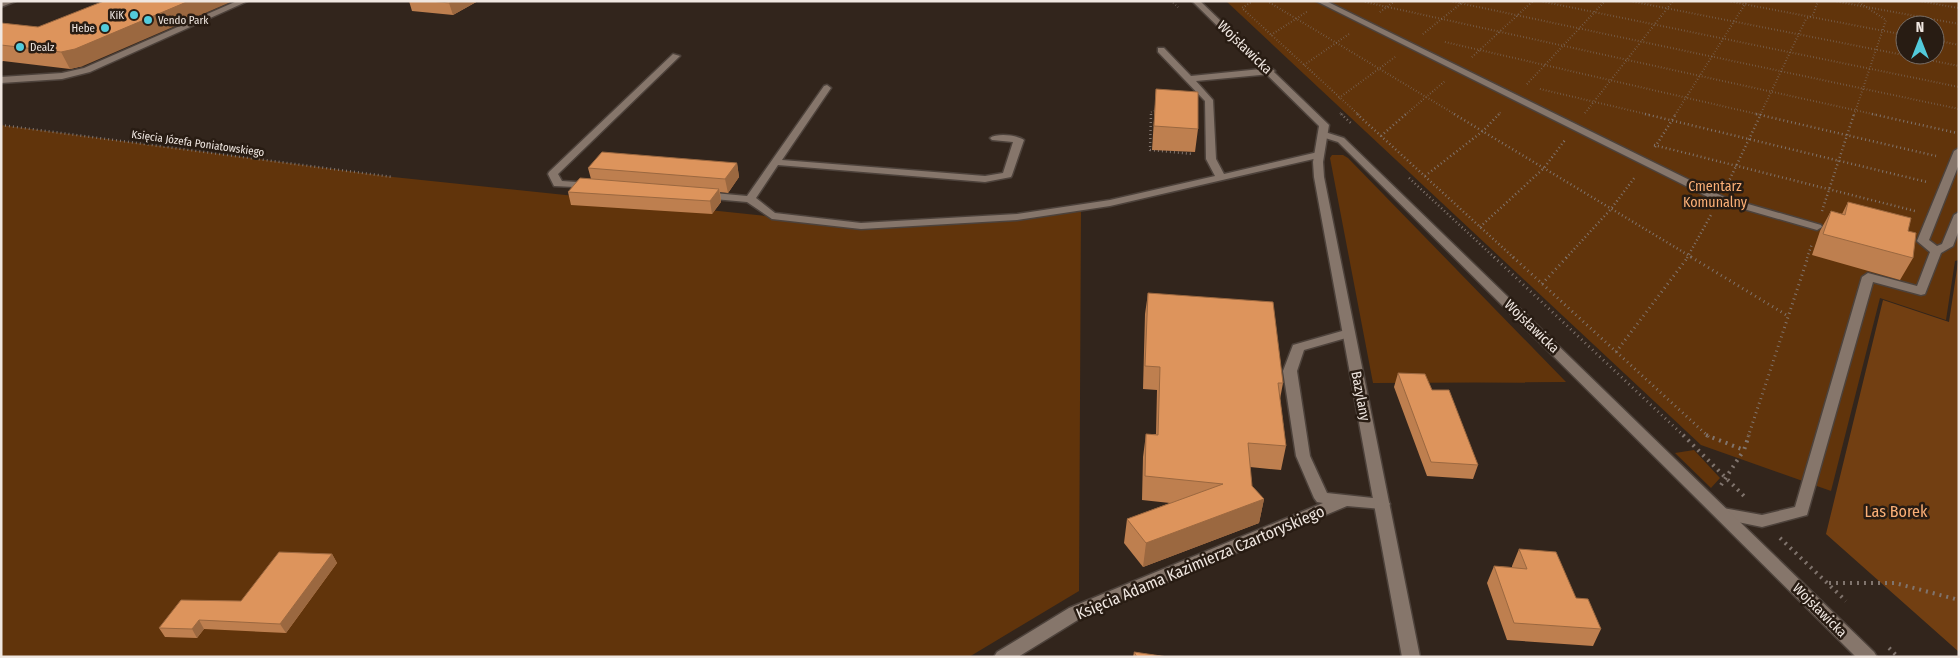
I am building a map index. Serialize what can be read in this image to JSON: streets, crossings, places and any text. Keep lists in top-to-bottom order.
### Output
{
  "streets": {
    "street": ["Wojsławicka", "Bazylany", "Księcia Adama Kazimierza Czartoryskiego"],
    "path": ["Księcia Józefa Poniatowskiego"]
  },
  "crossings": [
    ["Wojsławicka", "Bazylany"]
  ],
  "parks": ["Cmentarz Komunalny", "Las Borek"],
  "places": [
    "KiK",
    "Vendo Park",
    "Hebe",
    "Dealz"
  ],
  "north": "top"
}
